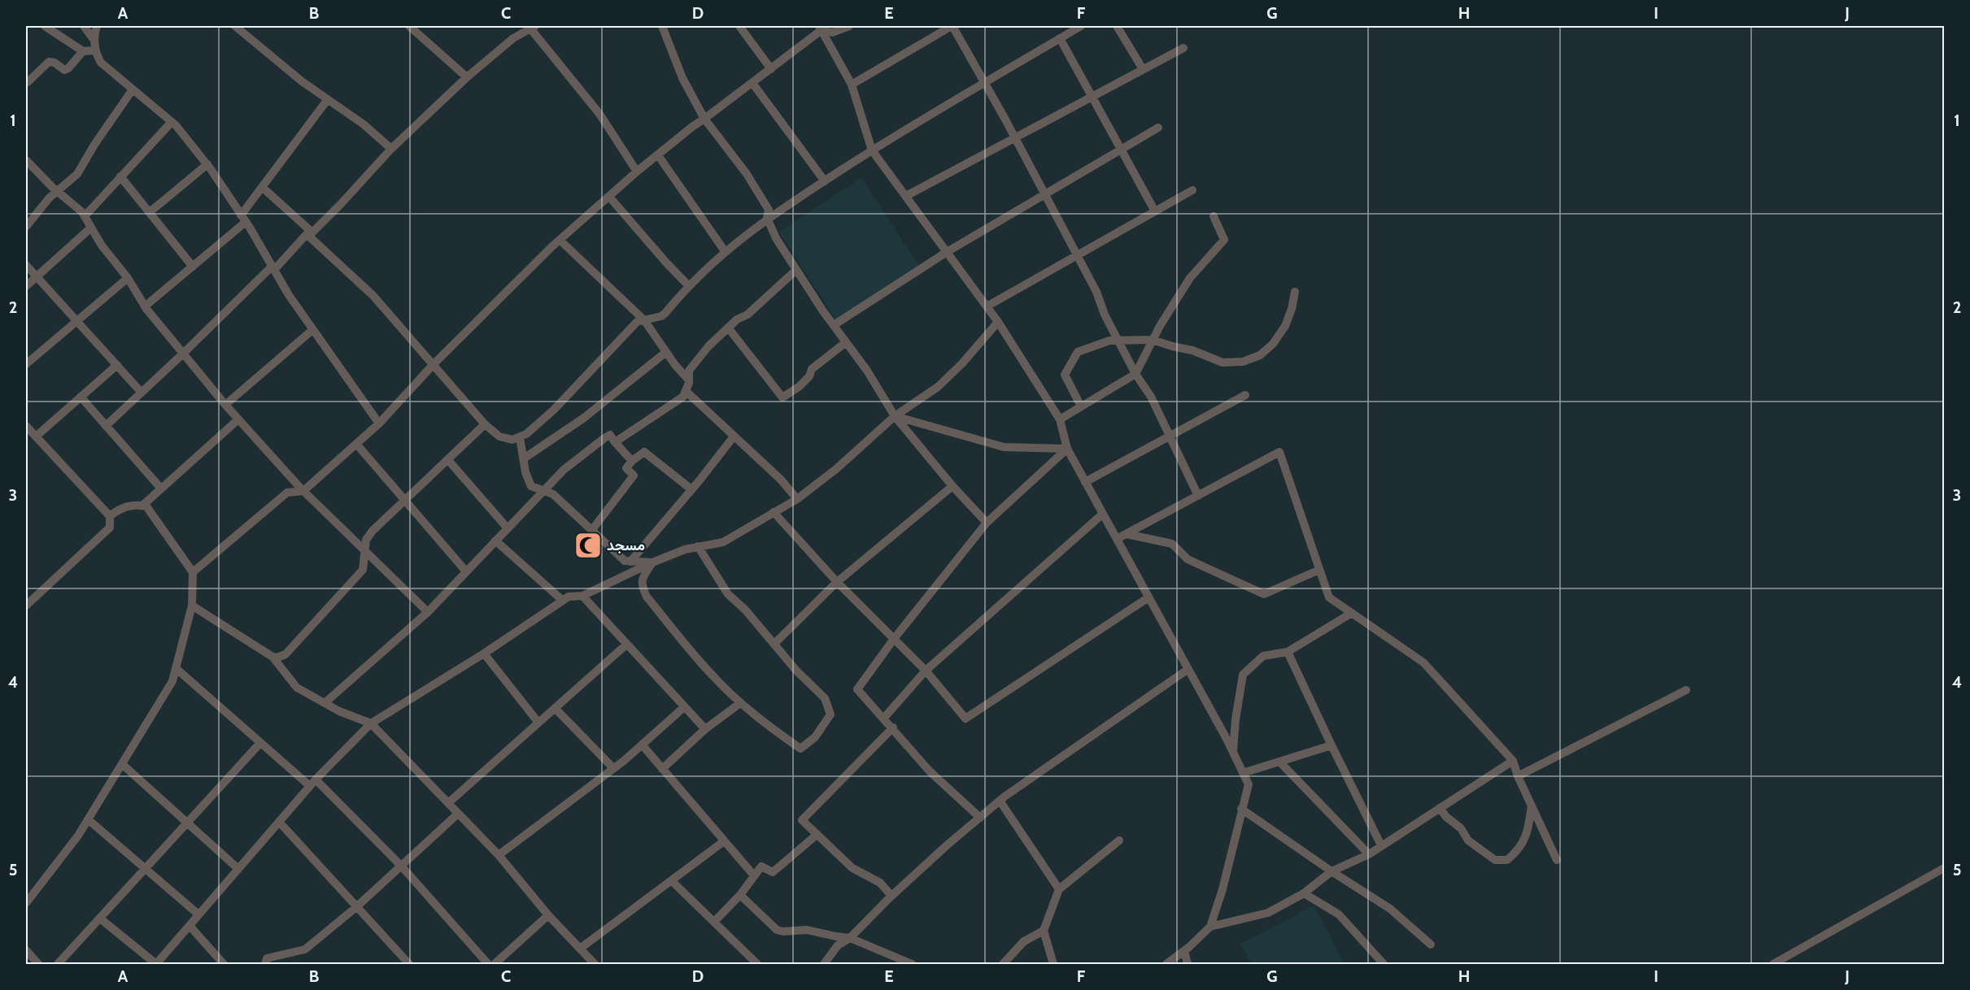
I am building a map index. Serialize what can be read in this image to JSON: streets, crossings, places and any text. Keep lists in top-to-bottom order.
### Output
{
  "places": {
    "mosque": ["مسجد"]
  },
  "grid": {
    "columns": [
      "A",
      "B",
      "C",
      "D",
      "E",
      "F",
      "G",
      "H",
      "I",
      "J"
    ],
    "rows": [
      "1",
      "2",
      "3",
      "4",
      "5"
    ]
  }
}
